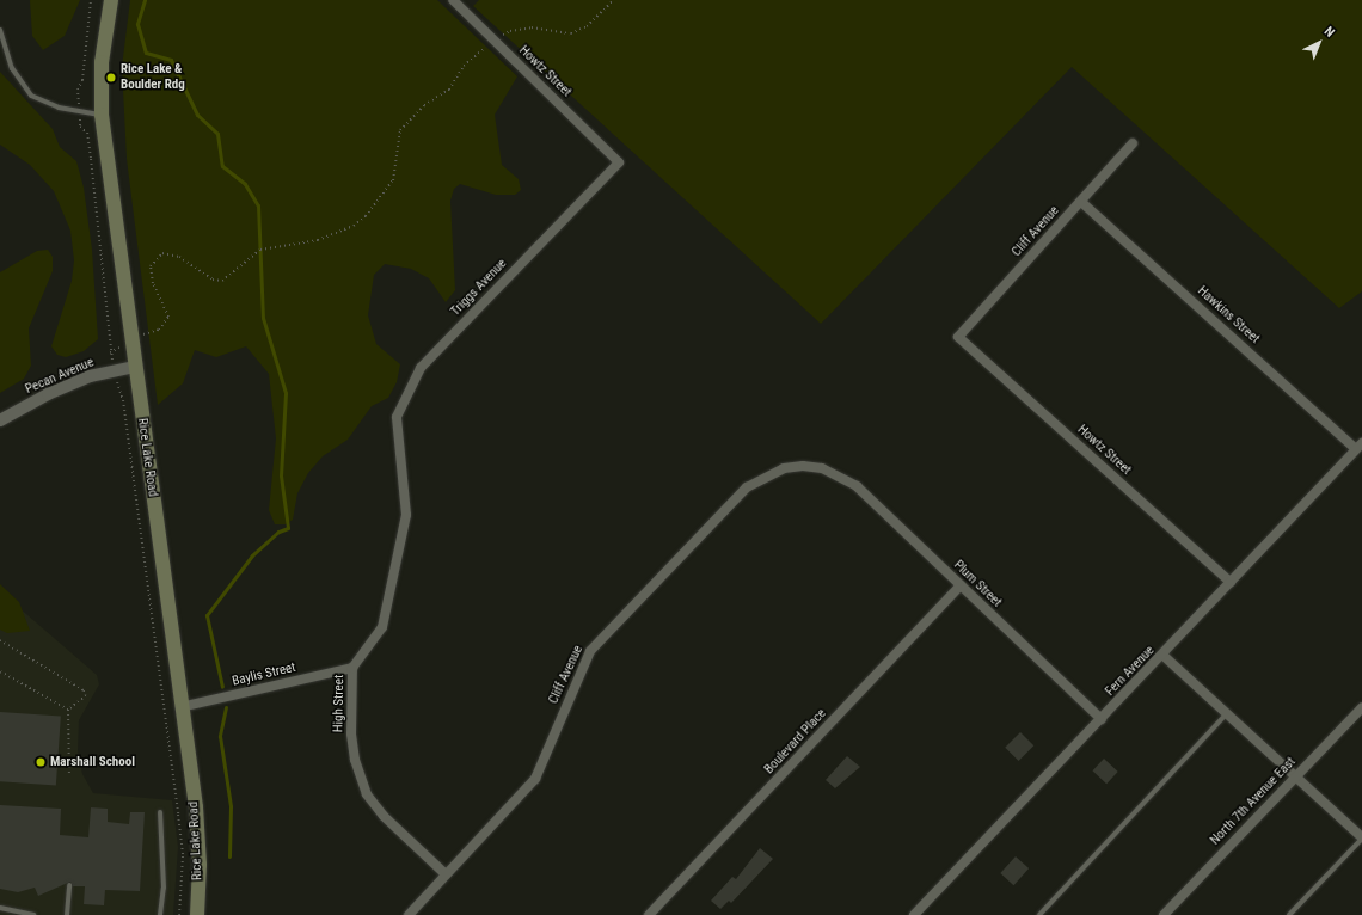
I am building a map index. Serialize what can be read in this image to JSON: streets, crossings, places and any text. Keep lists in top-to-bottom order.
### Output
{
  "streets": {
    "main road": ["Rice Lake Road"],
    "street": [
      "Howtz Street",
      "Cliff Avenue",
      "Triggs Avenue",
      "Hawkins Street",
      "Pecan Avenue",
      "Plum Street",
      "Fern Avenue",
      "Baylis Street",
      "High Street",
      "Boulevard Place",
      "North 7th Avenue East"
    ]
  },
  "crossings": [
    ["Howtz Street", "Cliff Avenue"],
    ["Howtz Street", "Triggs Avenue"],
    ["Howtz Street", "Fern Avenue"],
    ["Cliff Avenue", "Hawkins Street"],
    ["Cliff Avenue", "Plum Street"],
    ["Cliff Avenue", "High Street"],
    ["Triggs Avenue", "High Street"],
    ["Hawkins Street", "Fern Avenue"],
    ["Pecan Avenue", "Rice Lake Road"],
    ["Rice Lake Road", "Baylis Street"],
    ["Plum Street", "Fern Avenue"],
    ["Plum Street", "Boulevard Place"],
    ["Baylis Street", "High Street"]
  ],
  "places": ["Rice Lake & Boulder Rdg", "Marshall School"],
  "north": "top right"
}
